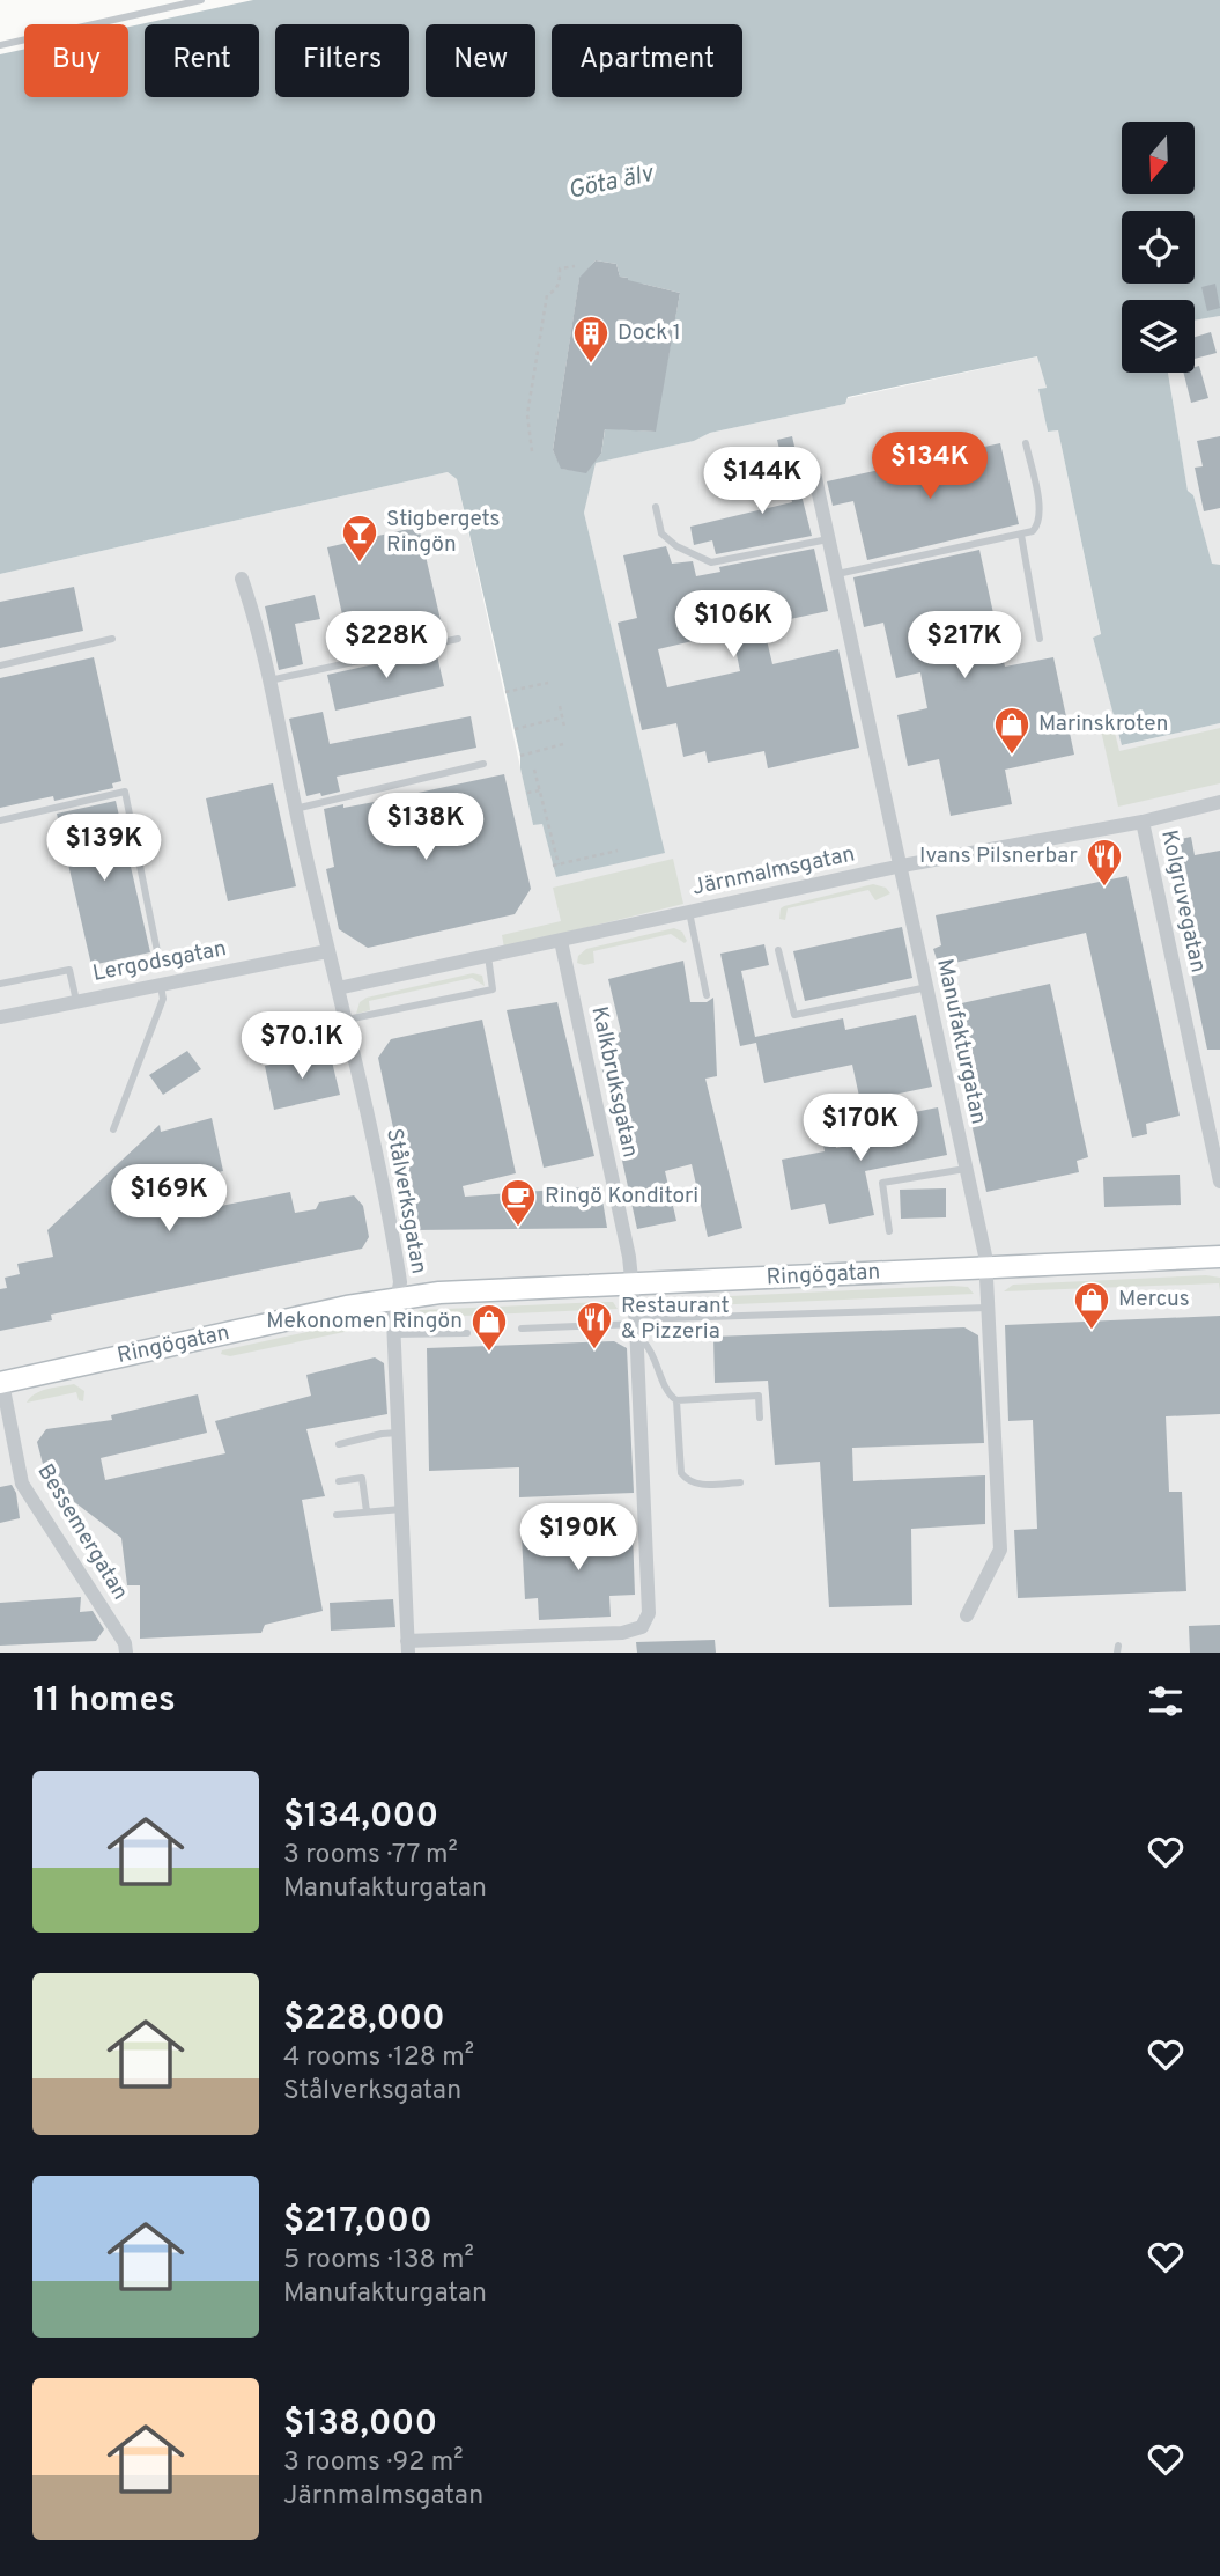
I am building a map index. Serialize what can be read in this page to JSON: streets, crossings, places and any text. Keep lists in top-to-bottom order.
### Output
{
  "streets": {
    "street": [
      "Järnmalmsgatan",
      "Kolgruvegatan",
      "Lergodsgatan",
      "Manufakturgatan",
      "Kalkbruksgatan",
      "Stålverksgatan",
      "Ringögatan",
      "Bessemergatan"
    ]
  },
  "crossings": [
    ["Järnmalmsgatan", "Kolgruvegatan"],
    ["Järnmalmsgatan", "Manufakturgatan"],
    ["Järnmalmsgatan", "Kalkbruksgatan"],
    ["Järnmalmsgatan", "Stålverksgatan"],
    ["Lergodsgatan", "Stålverksgatan"],
    ["Manufakturgatan", "Ringögatan"],
    ["Kalkbruksgatan", "Stålverksgatan"],
    ["Kalkbruksgatan", "Ringögatan"],
    ["Stålverksgatan", "Ringögatan"],
    ["Ringögatan", "Bessemergatan"]
  ],
  "water": ["Göta älv"],
  "places": {
    "building": ["Dock 1"],
    "bar": ["Stigbergets Ringön"],
    "shop": ["Marinskroten", "Mercus", "Mekonomen Ringön"],
    "restaurant": ["Ivans Pilsnerbar", "Restaurant & Pizzeria"],
    "cafe": ["Ringö Konditori"]
  },
  "north": "bottom",
  "page": {
    "chip": [
      "Buy",
      "Rent",
      "Filters",
      "New",
      "Apartment"
    ],
    "price": [
      "$134K",
      "$144K",
      "$106K",
      "$228K",
      "$217K",
      "$138K",
      "$139K",
      "$70.1K",
      "$170K",
      "$169K",
      "$190K"
    ],
    "heading": "11 homes",
    "list": [
      {
        "name": "$134,000",
        "note": "3 rooms · 77 m² · Manufakturgatan"
      },
      {
        "name": "$228,000",
        "note": "4 rooms · 128 m² · Stålverksgatan"
      },
      {
        "name": "$217,000",
        "note": "5 rooms · 138 m² · Manufakturgatan"
      },
      {
        "name": "$138,000",
        "note": "3 rooms · 92 m² · Järnmalmsgatan"
      }
    ]
  }
}
